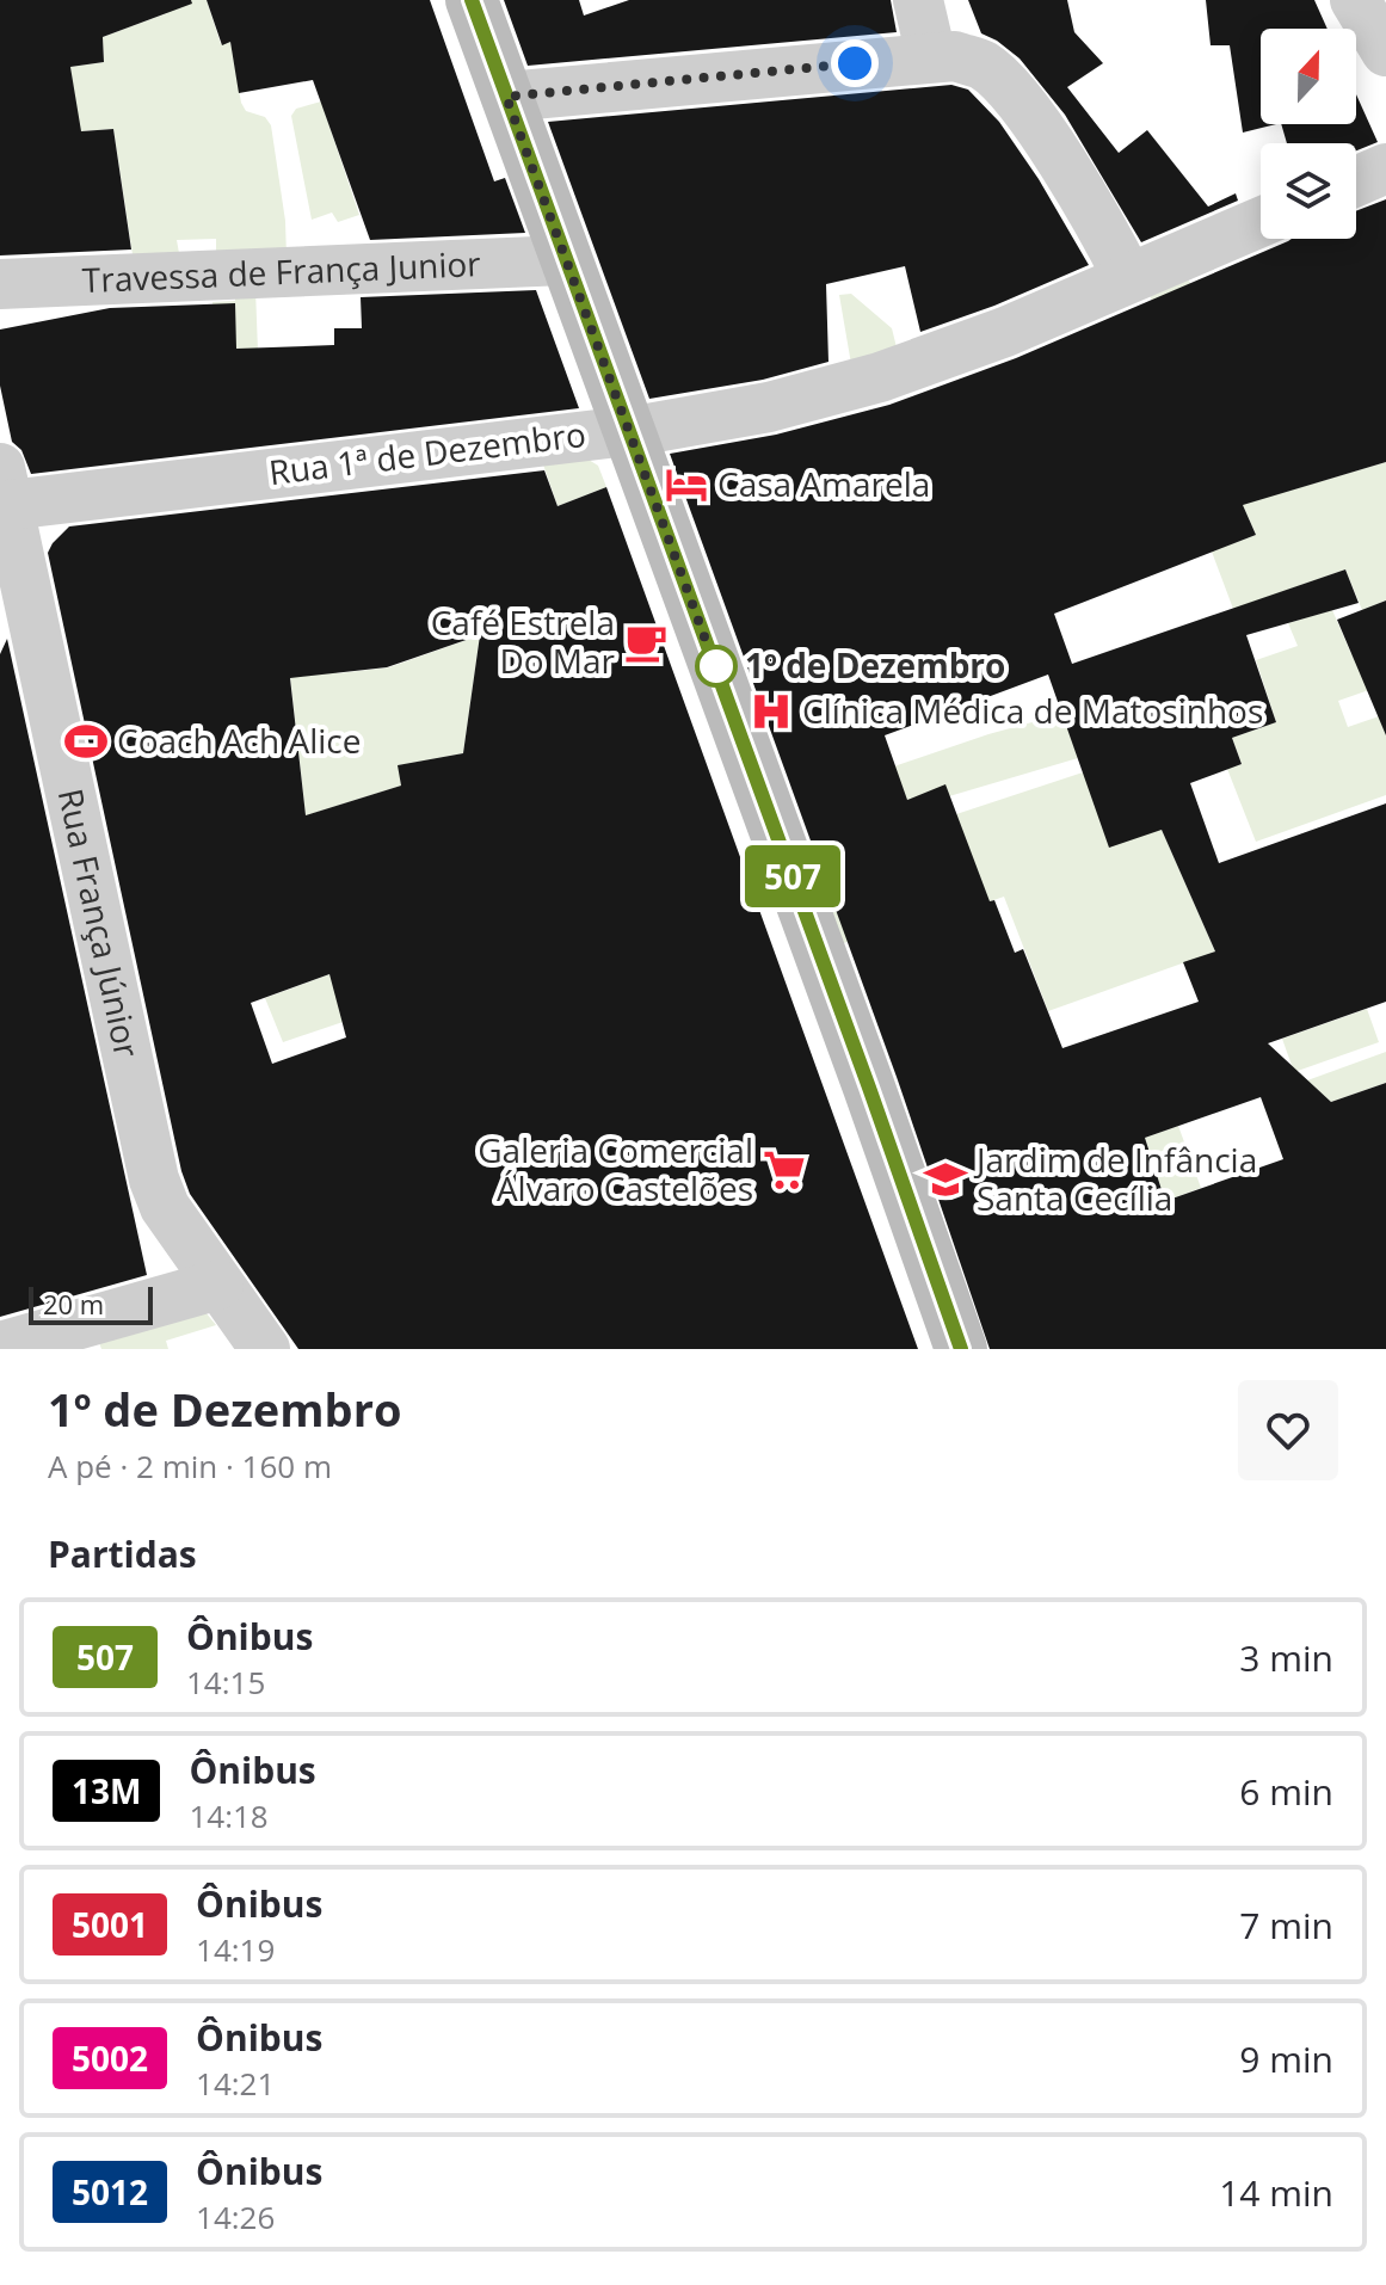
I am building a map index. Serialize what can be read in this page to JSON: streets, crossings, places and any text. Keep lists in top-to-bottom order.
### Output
{
  "streets": {
    "street": ["Travessa de França Junior", "Rua 1ª de Dezembro", "Rua França Júnior"]
  },
  "crossings": [
    ["Rua 1ª de Dezembro", "Rua França Júnior"]
  ],
  "places": {
    "hotel": ["Casa Amarela"],
    "cafe": ["Café Estrela Do Mar"],
    "other": ["1º de Dezembro"],
    "hospital": ["Clínica Médica de Matosinhos"],
    "sports": ["Coach Ach Alice"],
    "supermarket": ["Galeria Comercial Álvaro Castelões"],
    "school or university": ["Jardim de Infância Santa Cecília"]
  },
  "lines": ["bus line 507"],
  "scale_bar": "20 m",
  "north": "top",
  "page": {
    "on_map": "507",
    "scale": "20 m",
    "heading": [
      ["1º de Dezembro", "A pé · 2 min · 160 m"],
      "Partidas"
    ],
    "list": [
      {
        "mark": "507",
        "name": "Ônibus",
        "note": "14:15",
        "value": "3 min"
      },
      {
        "mark": "13M",
        "name": "Ônibus",
        "note": "14:18",
        "value": "6 min"
      },
      {
        "mark": "5001",
        "name": "Ônibus",
        "note": "14:19",
        "value": "7 min"
      },
      {
        "mark": "5002",
        "name": "Ônibus",
        "note": "14:21",
        "value": "9 min"
      },
      {
        "mark": "5012",
        "name": "Ônibus",
        "note": "14:26",
        "value": "14 min"
      }
    ]
  }
}
